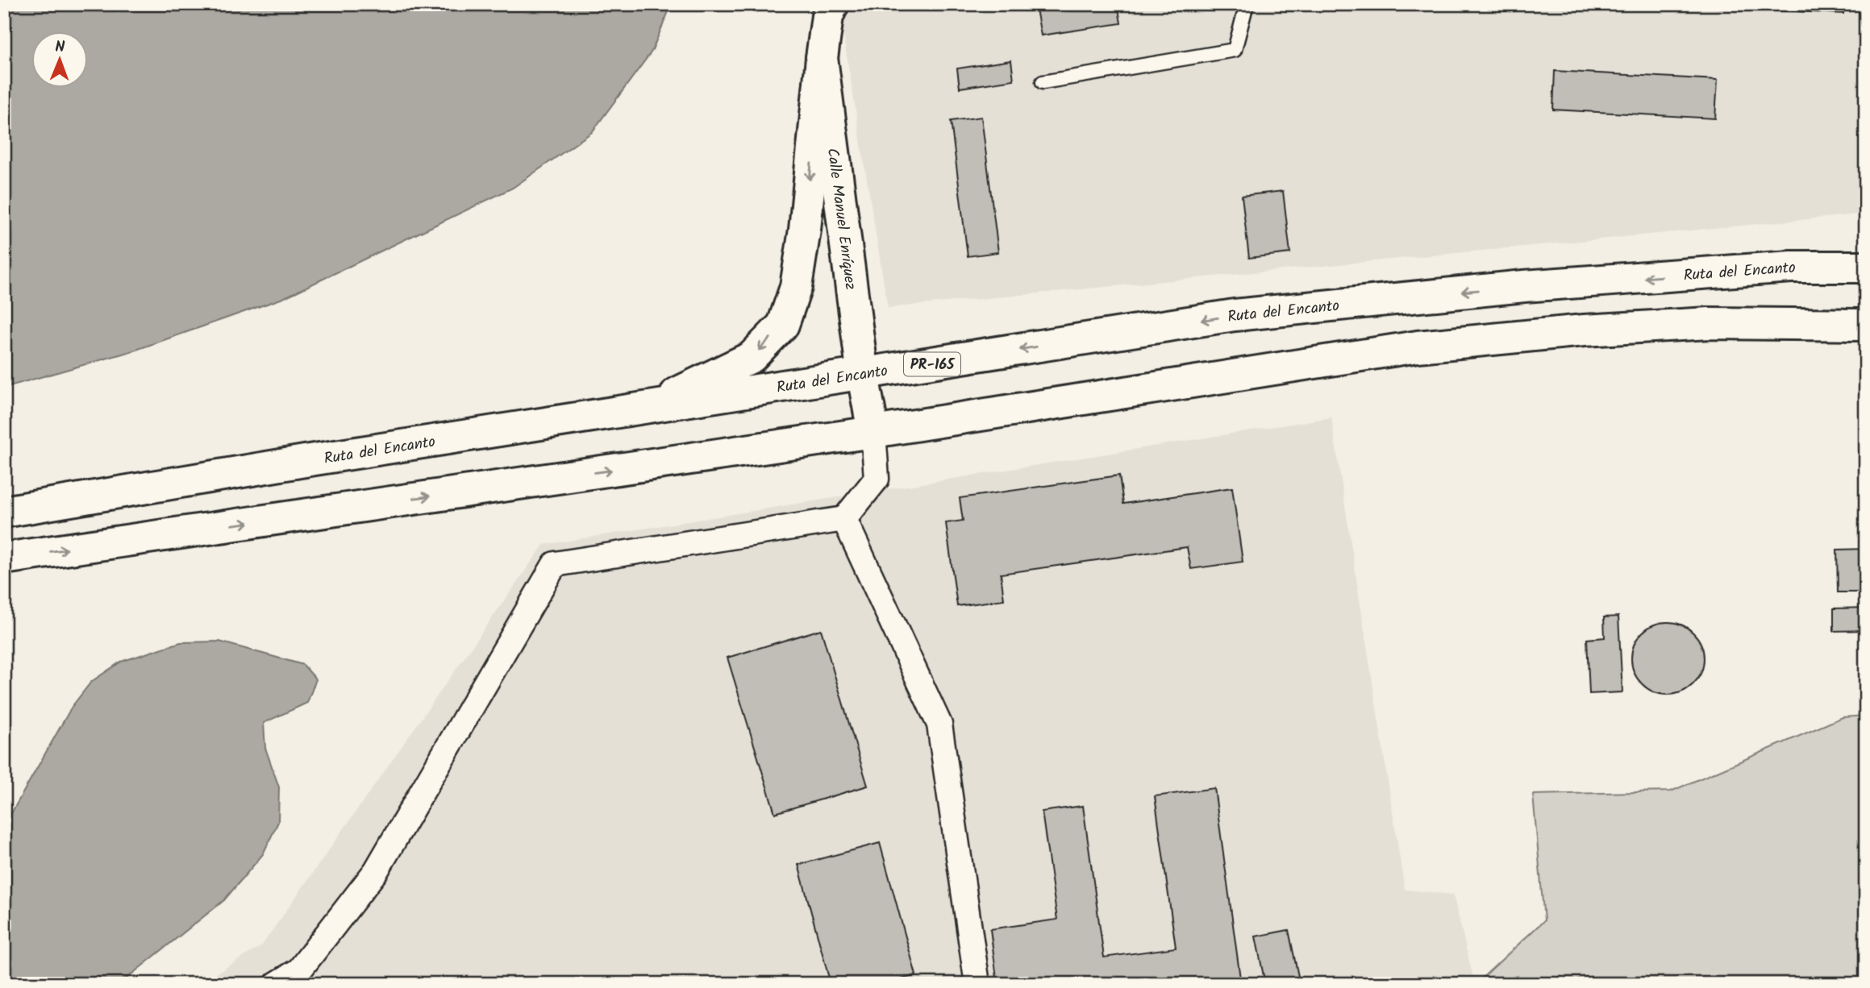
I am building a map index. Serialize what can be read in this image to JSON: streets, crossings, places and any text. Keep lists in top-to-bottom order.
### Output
{
  "streets": {
    "main road": ["Calle Manuel Enríquez", "Ruta del Encanto", "PR-165"]
  },
  "crossings": [
    ["Calle Manuel Enríquez", "Ruta del Encanto"]
  ],
  "north": "top"
}
